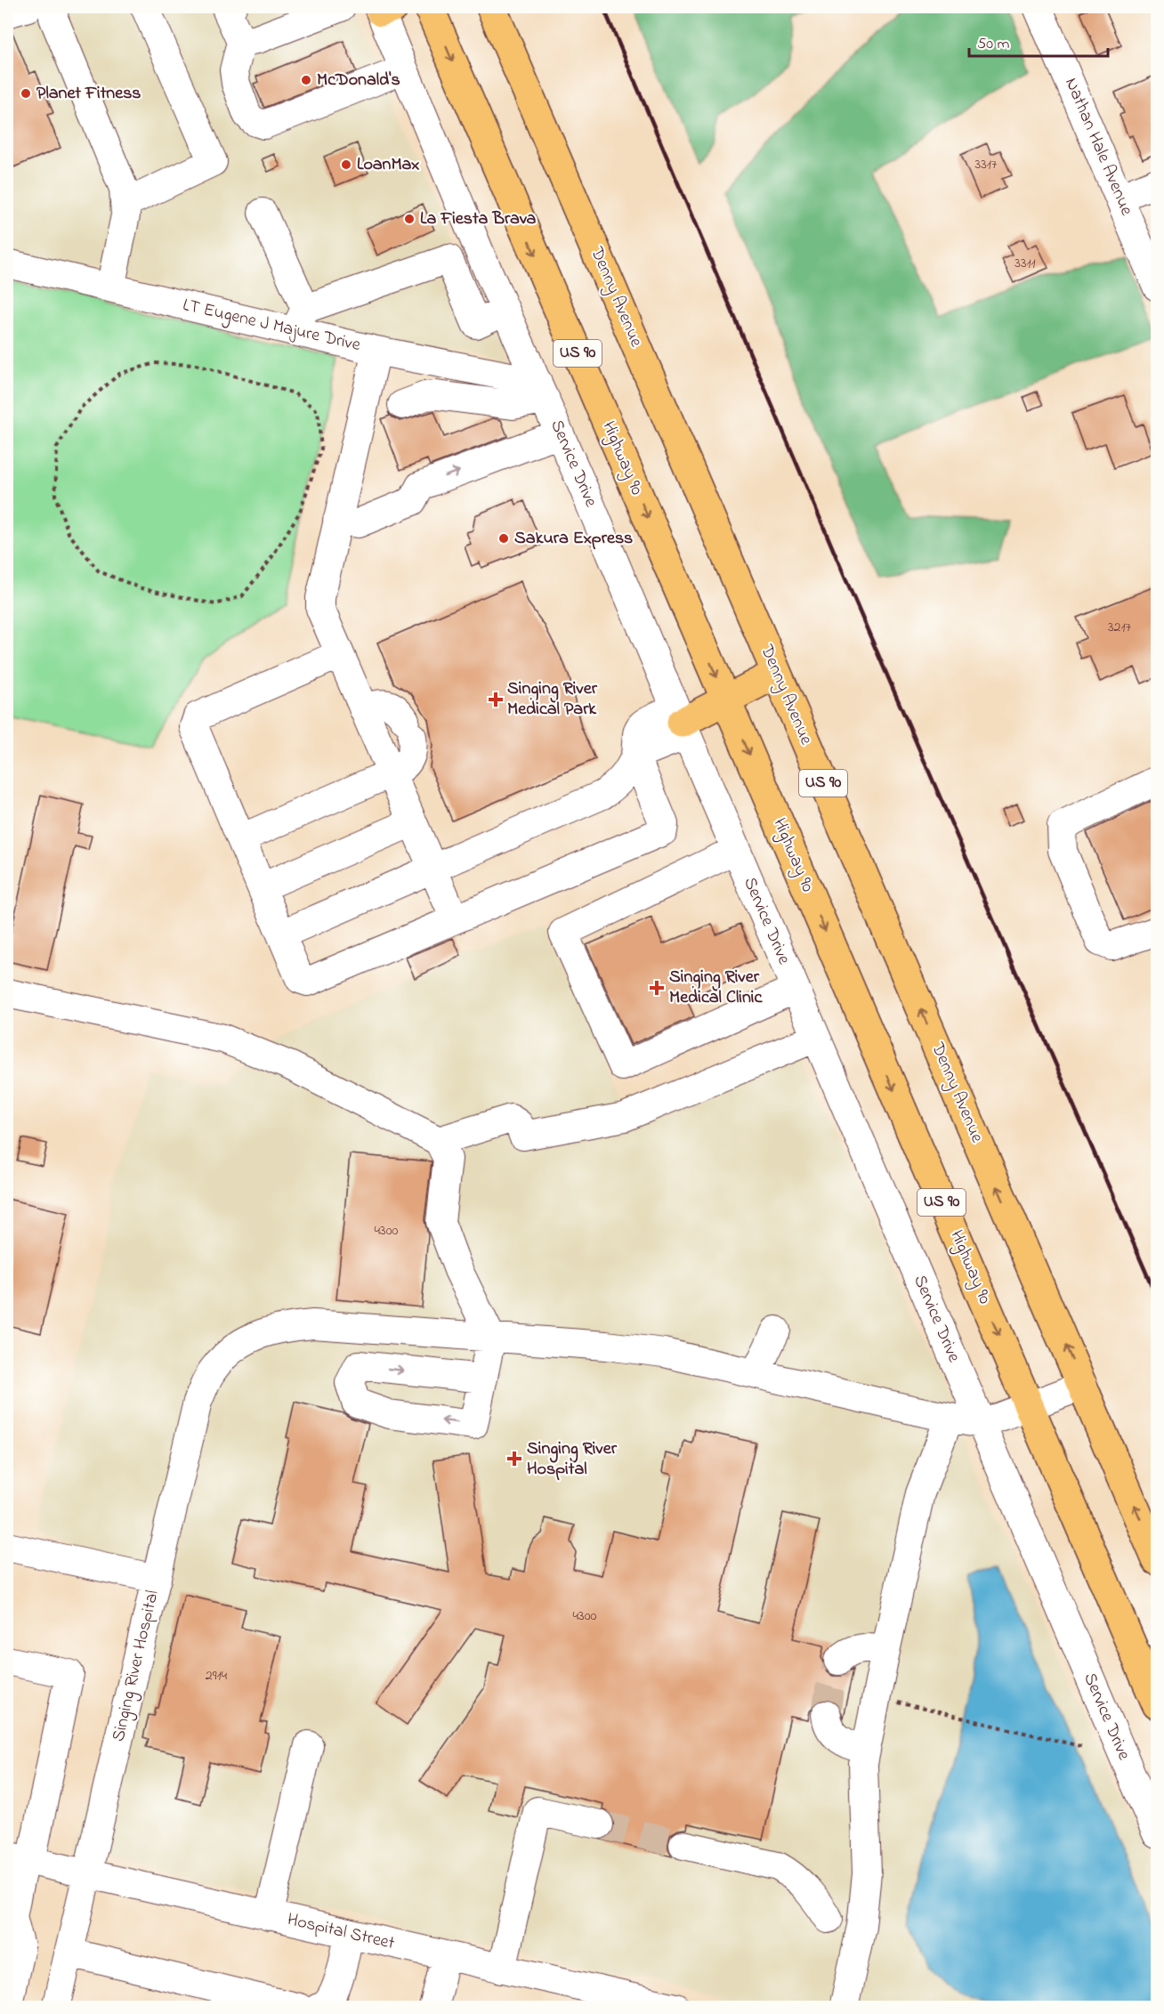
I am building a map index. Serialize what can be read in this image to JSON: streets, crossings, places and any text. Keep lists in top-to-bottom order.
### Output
{
  "streets": {
    "main road": ["Denny Avenue", "US 90", "Highway 90"],
    "street": [
      "Nathan Hale Avenue",
      "LT Eugene J Majure Drive",
      "Service Drive",
      "Singing River Hospital",
      "Hospital Street"
    ]
  },
  "crossings": [
    ["LT Eugene J Majure Drive", "Service Drive"],
    ["Service Drive", "Singing River Hospital"],
    ["Singing River Hospital", "Hospital Street"]
  ],
  "one_way": ["Denny Avenue", "Highway 90"],
  "places": {
    "other": [
      "McDonald's",
      "Planet Fitness",
      "LoanMax",
      "La Fiesta Brava",
      "Sakura Express"
    ],
    "health": ["Singing River Medical Park", "Singing River Medical Clinic", "Singing River Hospital"]
  },
  "house_numbers": [
    "3317",
    "3311",
    "3217",
    "4300",
    "4300",
    "2914"
  ],
  "scale_bar": "50 m"
}
